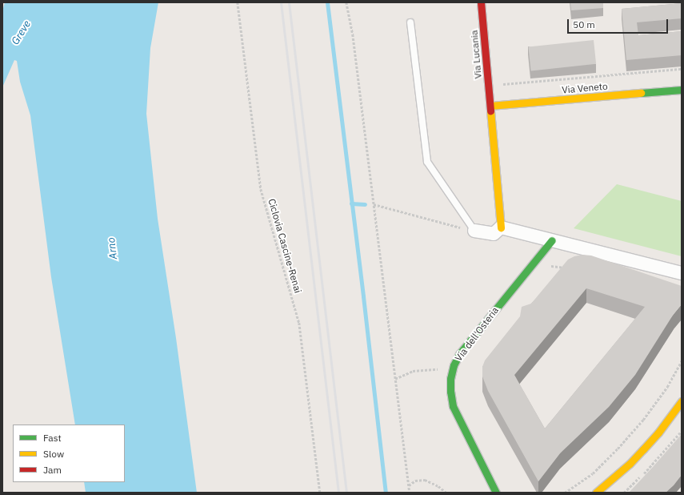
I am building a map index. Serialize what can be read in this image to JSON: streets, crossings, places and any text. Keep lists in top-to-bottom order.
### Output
{
  "streets": {
    "street": ["Via Lucania", "Via Veneto", "Via dell'Osteria"],
    "path": ["Ciclovia Cascine-Renai"]
  },
  "crossings": [
    ["Via Lucania", "Via Veneto"]
  ],
  "water": ["Greve", "Arno"],
  "legend": ["Fast", "Slow", "Jam"],
  "scale_bar": "50 m"
}
